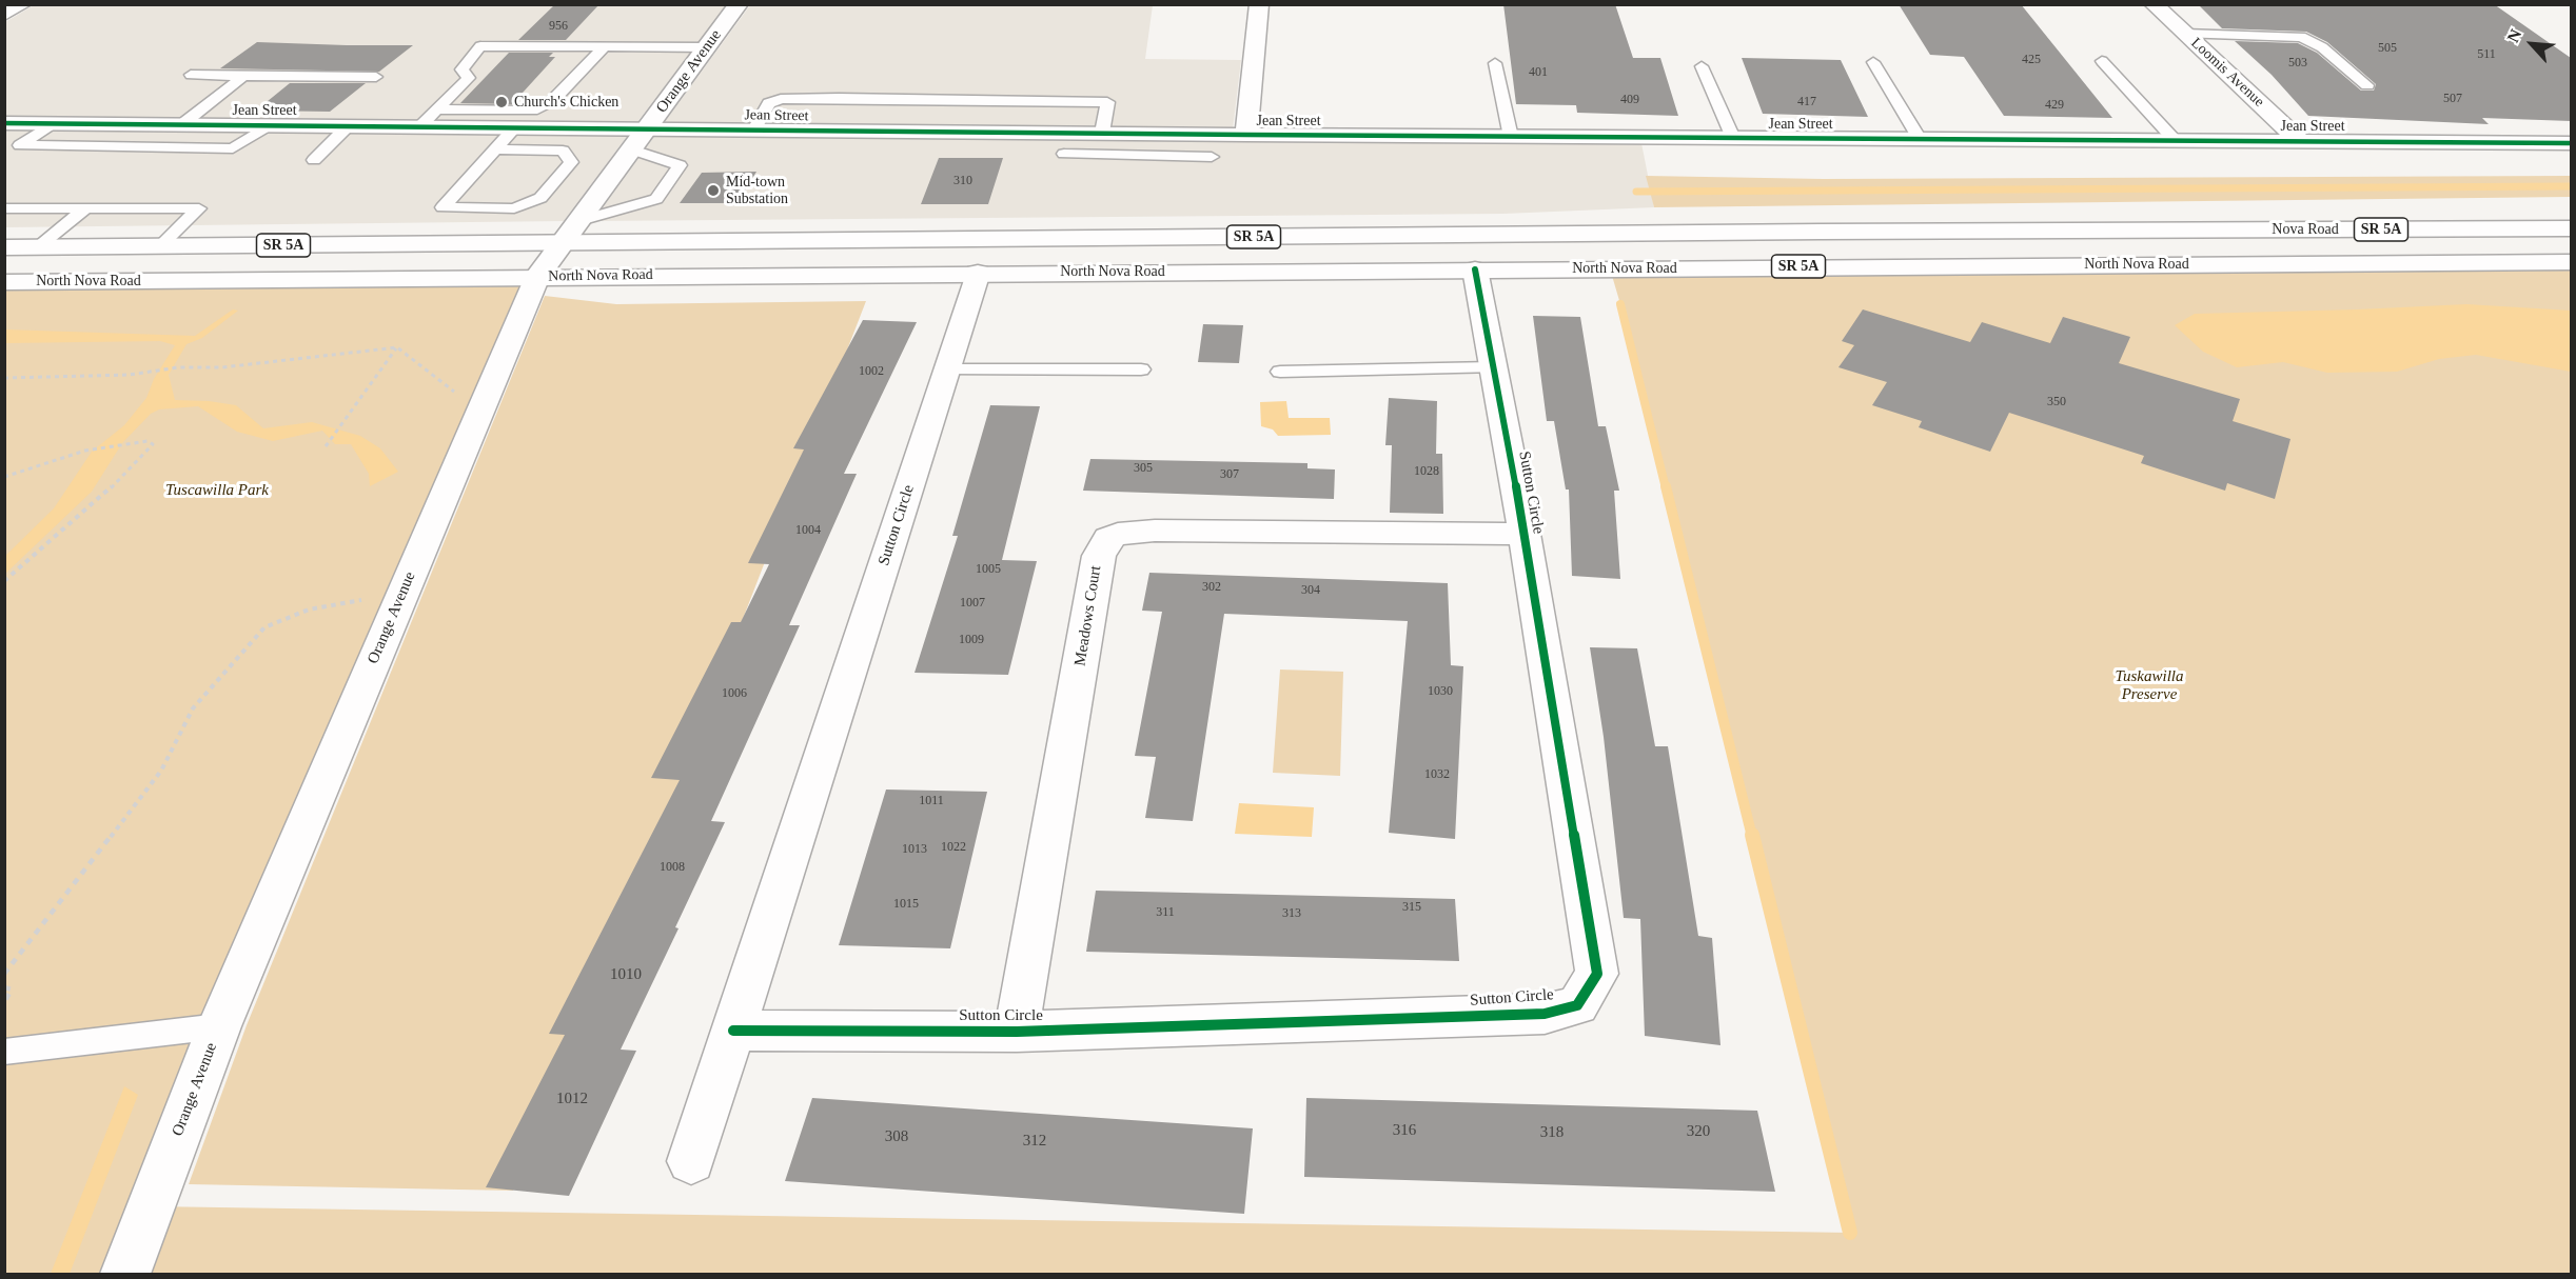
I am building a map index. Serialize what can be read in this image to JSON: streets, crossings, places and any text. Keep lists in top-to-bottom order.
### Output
{
  "streets": {
    "street": [
      "Orange Avenue",
      "Loomis Avenue",
      "Jean Street",
      "Nova Road",
      "SR 5A",
      "North Nova Road",
      "Sutton Circle",
      "Meadows Court"
    ]
  },
  "crossings": [
    ["Orange Avenue", "Jean Street"],
    ["Orange Avenue", "SR 5A"],
    ["Orange Avenue", "North Nova Road"],
    ["Loomis Avenue", "Jean Street"],
    ["Nova Road", "SR 5A"],
    ["North Nova Road", "Sutton Circle"],
    ["Sutton Circle", "Meadows Court"]
  ],
  "parks": ["Tuscawilla Park", "Tuskawilla Preserve"],
  "places": ["Church's Chicken", "Mid-town Substation"],
  "house_numbers": [
    "956",
    "505",
    "511",
    "425",
    "503",
    "401",
    "507",
    "409",
    "417",
    "429",
    "310",
    "1002",
    "350",
    "305",
    "1028",
    "307",
    "1004",
    "1005",
    "302",
    "304",
    "1007",
    "1009",
    "1030",
    "1006",
    "1032",
    "1011",
    "1022",
    "1013",
    "1008",
    "1015",
    "315",
    "311",
    "313",
    "1010",
    "1012",
    "316",
    "320",
    "318",
    "308",
    "312"
  ],
  "north": "top left"
}
